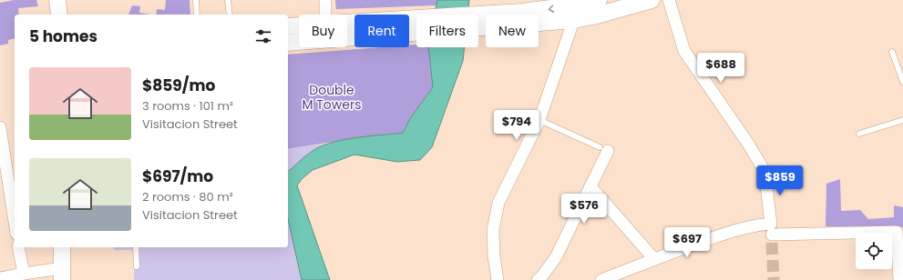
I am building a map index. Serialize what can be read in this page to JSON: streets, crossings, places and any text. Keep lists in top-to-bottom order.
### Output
{
  "parks": ["Double M Towers"],
  "page": {
    "chip": [
      "Buy",
      "Rent",
      "Filters",
      "New"
    ],
    "heading": "5 homes",
    "price": [
      "$688",
      "$794",
      "$859",
      "$576",
      "$697"
    ],
    "list": [
      {
        "name": "$859/mo",
        "note": "3 rooms · 101 m² · Visitacion Street"
      },
      {
        "name": "$697/mo",
        "note": "2 rooms · 80 m² · Visitacion Street"
      }
    ]
  }
}
